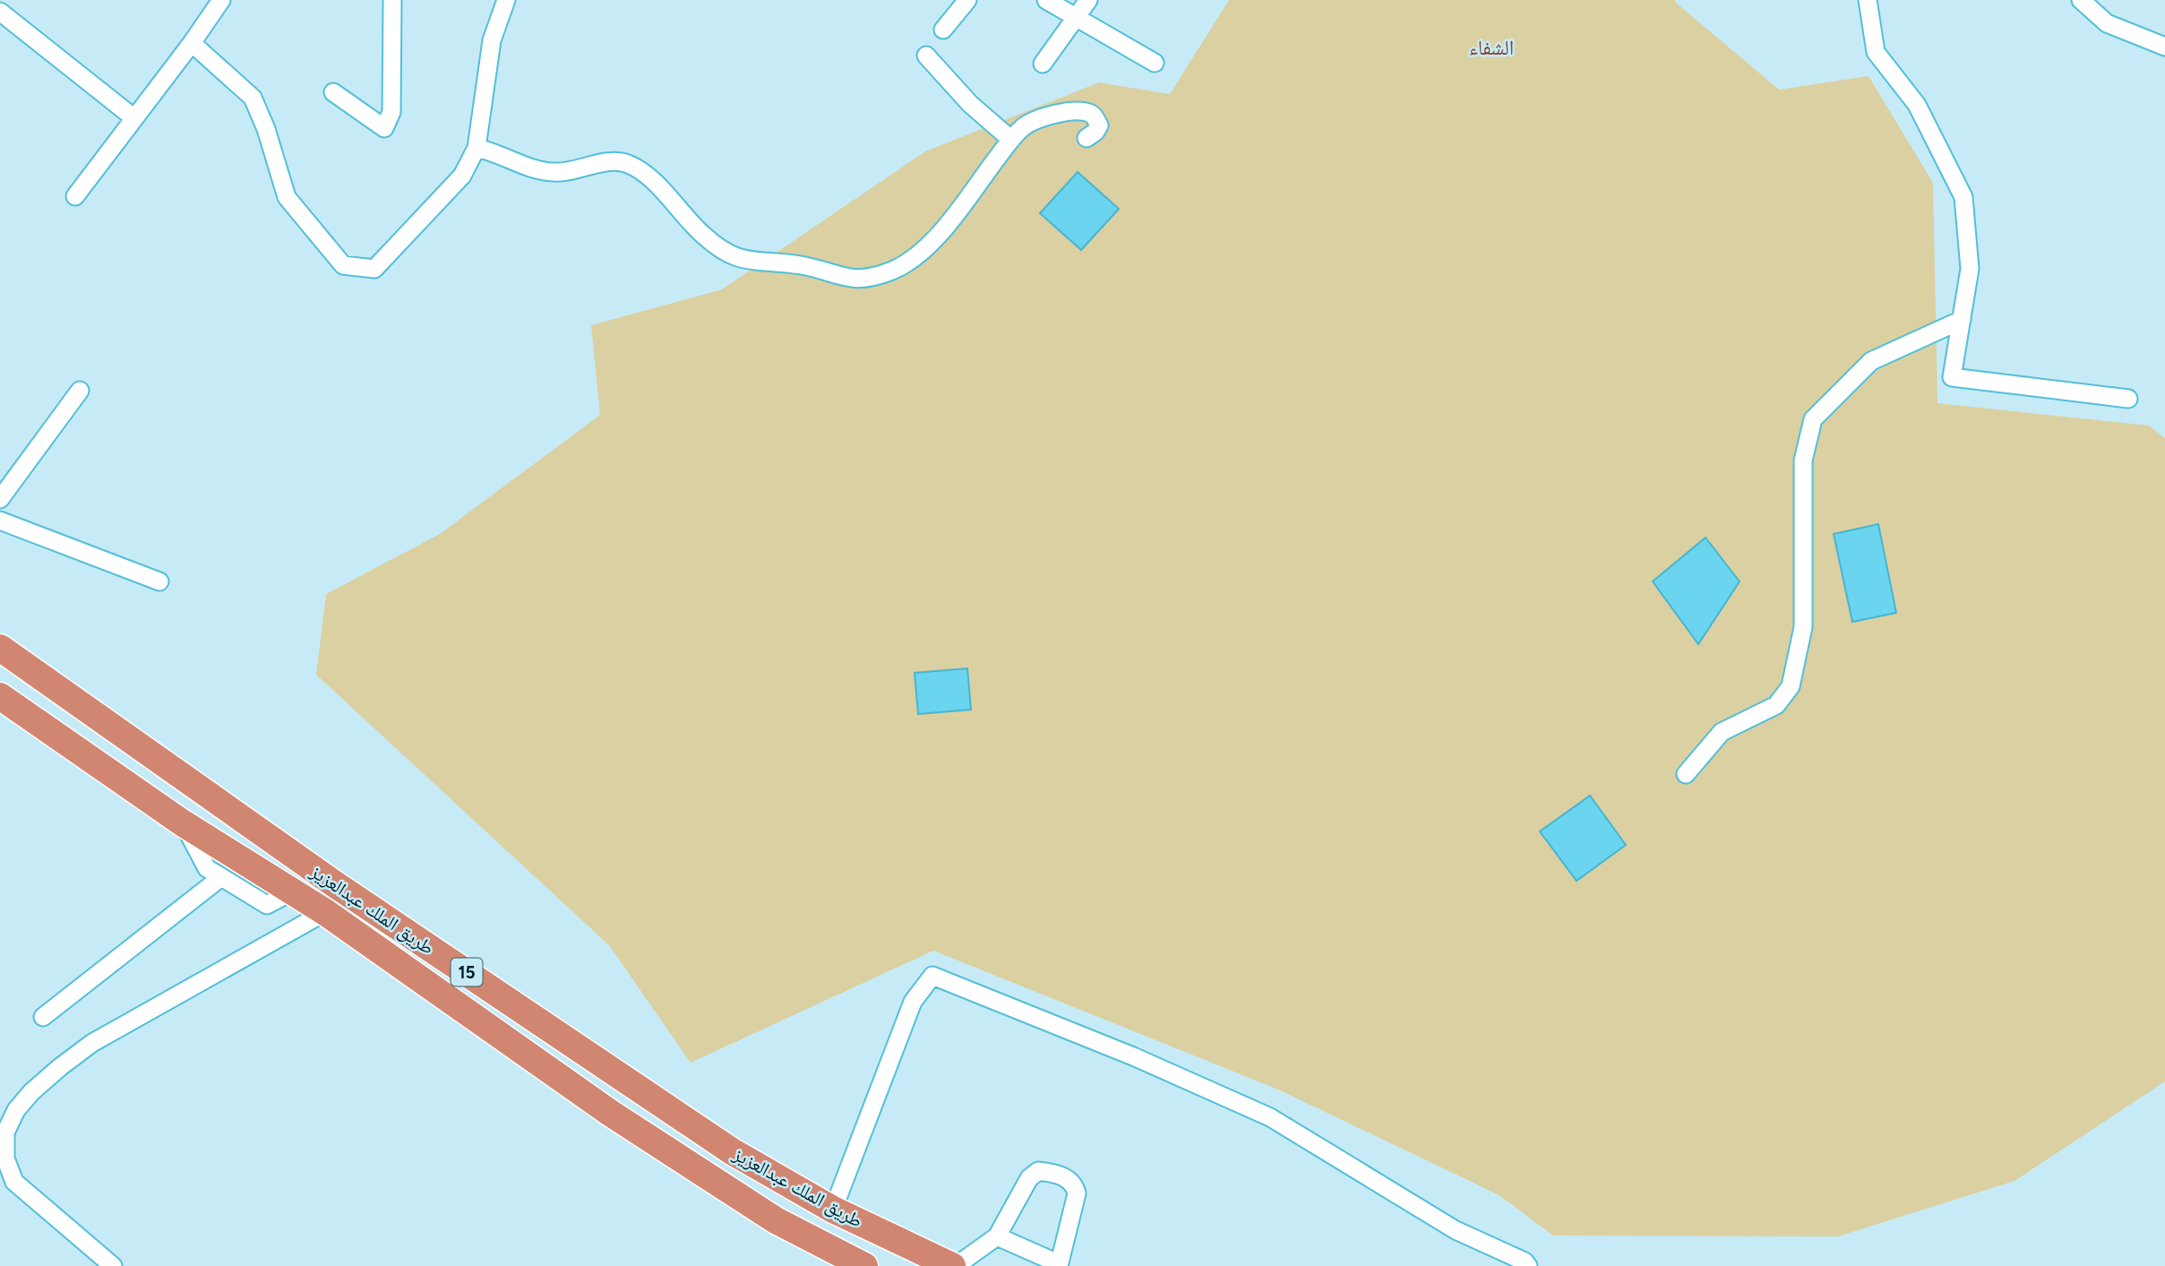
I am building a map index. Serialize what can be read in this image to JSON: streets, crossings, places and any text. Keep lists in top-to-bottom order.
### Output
{
  "streets": {
    "highway": ["طريق الملك عبدالعزيز", "15"]
  },
  "districts": ["الشفاء"]
}
